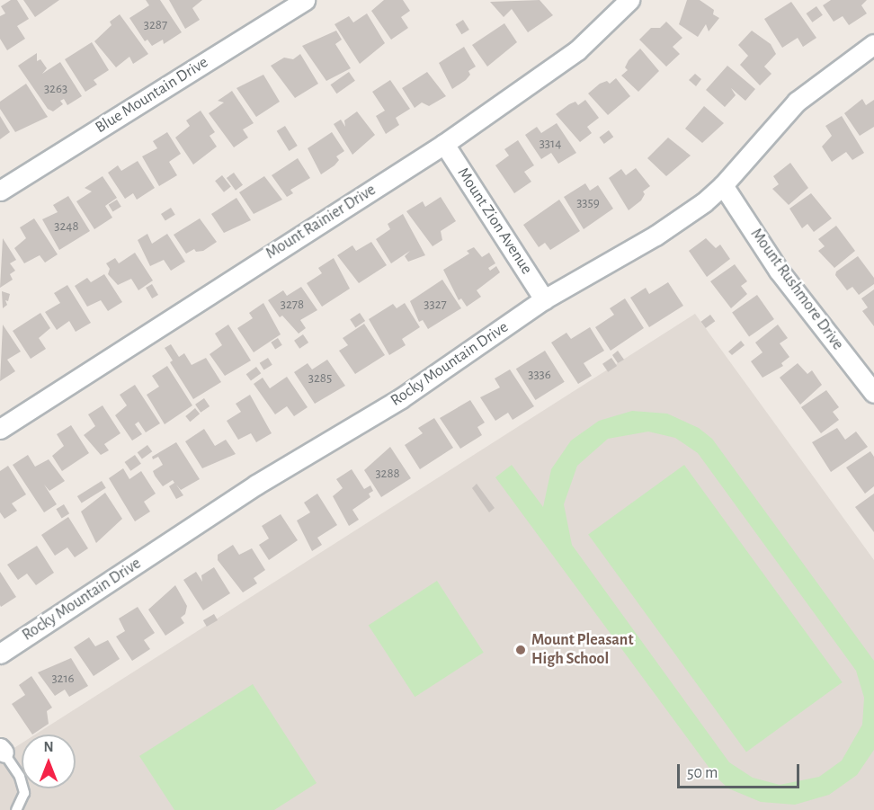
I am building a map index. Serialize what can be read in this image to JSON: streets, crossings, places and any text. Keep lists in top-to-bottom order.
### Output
{
  "streets": {
    "street": [
      "Blue Mountain Drive",
      "Mount Zion Avenue",
      "Mount Rainier Drive",
      "Mount Rushmore Drive",
      "Rocky Mountain Drive"
    ]
  },
  "crossings": [
    ["Mount Zion Avenue", "Mount Rainier Drive"],
    ["Mount Zion Avenue", "Rocky Mountain Drive"],
    ["Mount Rushmore Drive", "Rocky Mountain Drive"]
  ],
  "places": ["Mount Pleasant High School"],
  "house_numbers": [
    "3287",
    "3263",
    "3314",
    "3359",
    "3248",
    "3278",
    "3327",
    "3336",
    "3285",
    "3288",
    "3216"
  ],
  "scale_bar": "50 m",
  "north": "top"
}
